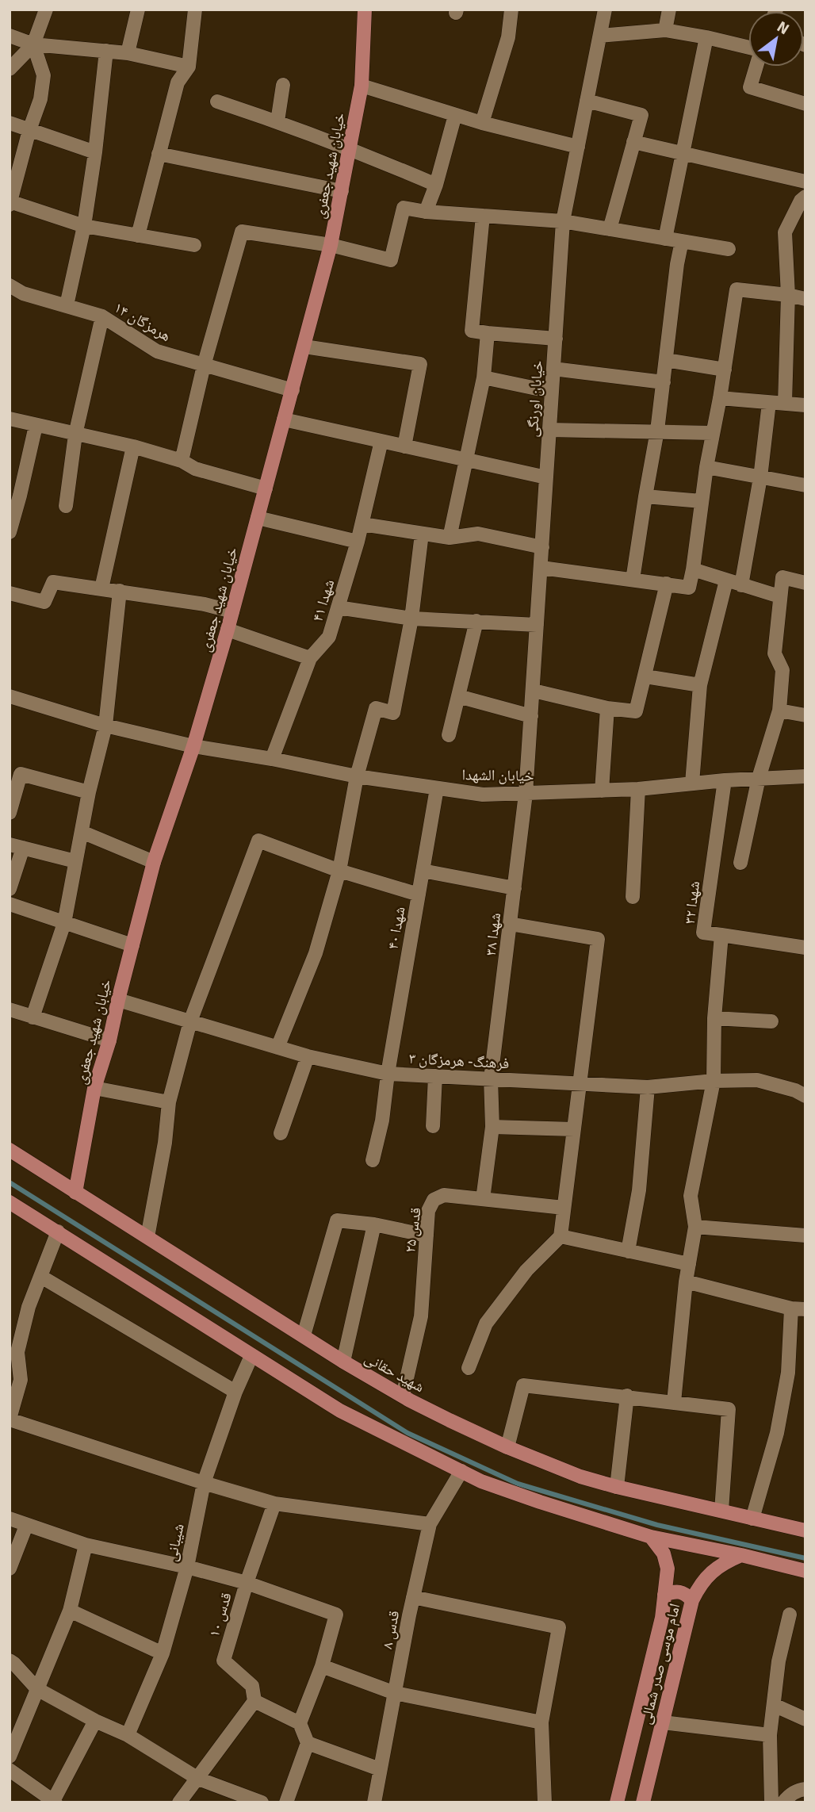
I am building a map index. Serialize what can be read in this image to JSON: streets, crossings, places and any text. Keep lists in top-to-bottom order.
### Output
{
  "streets": {
    "main road": ["خیابان شهید جعفری", "شهید حقانی", "امام موسی صدر شمالی"],
    "street": [
      "هرمزگان ۱۴",
      "خیابان اورنگی",
      "شهدا ۴۱",
      "خیابان الشهدا",
      "شهدا ۳۲",
      "شهدا ۴۰",
      "شهدا ۳۸",
      "فرهنگ- هرمزگان ۳",
      "قدس ۲۵",
      "شیبانی",
      "قدس ۱۰",
      "قدس ۸"
    ]
  },
  "crossings": [
    ["خیابان شهید جعفری", "هرمزگان ۱۴"],
    ["خیابان شهید جعفری", "خیابان الشهدا"],
    ["خیابان شهید جعفری", "فرهنگ- هرمزگان ۳"],
    ["خیابان شهید جعفری", "شهید حقانی"],
    ["خیابان اورنگی", "خیابان الشهدا"],
    ["خیابان اورنگی", "شهدا ۳۸"],
    ["شهدا ۴۱", "خیابان الشهدا"],
    ["خیابان الشهدا", "شهدا ۳۲"],
    ["خیابان الشهدا", "شهدا ۴۰"],
    ["خیابان الشهدا", "شهدا ۳۸"],
    ["شهدا ۴۰", "فرهنگ- هرمزگان ۳"],
    ["شهدا ۳۸", "فرهنگ- هرمزگان ۳"],
    ["شهدا ۳۸", "قدس ۲۵"],
    ["قدس ۲۵", "شهید حقانی"]
  ],
  "north": "top right"
}
